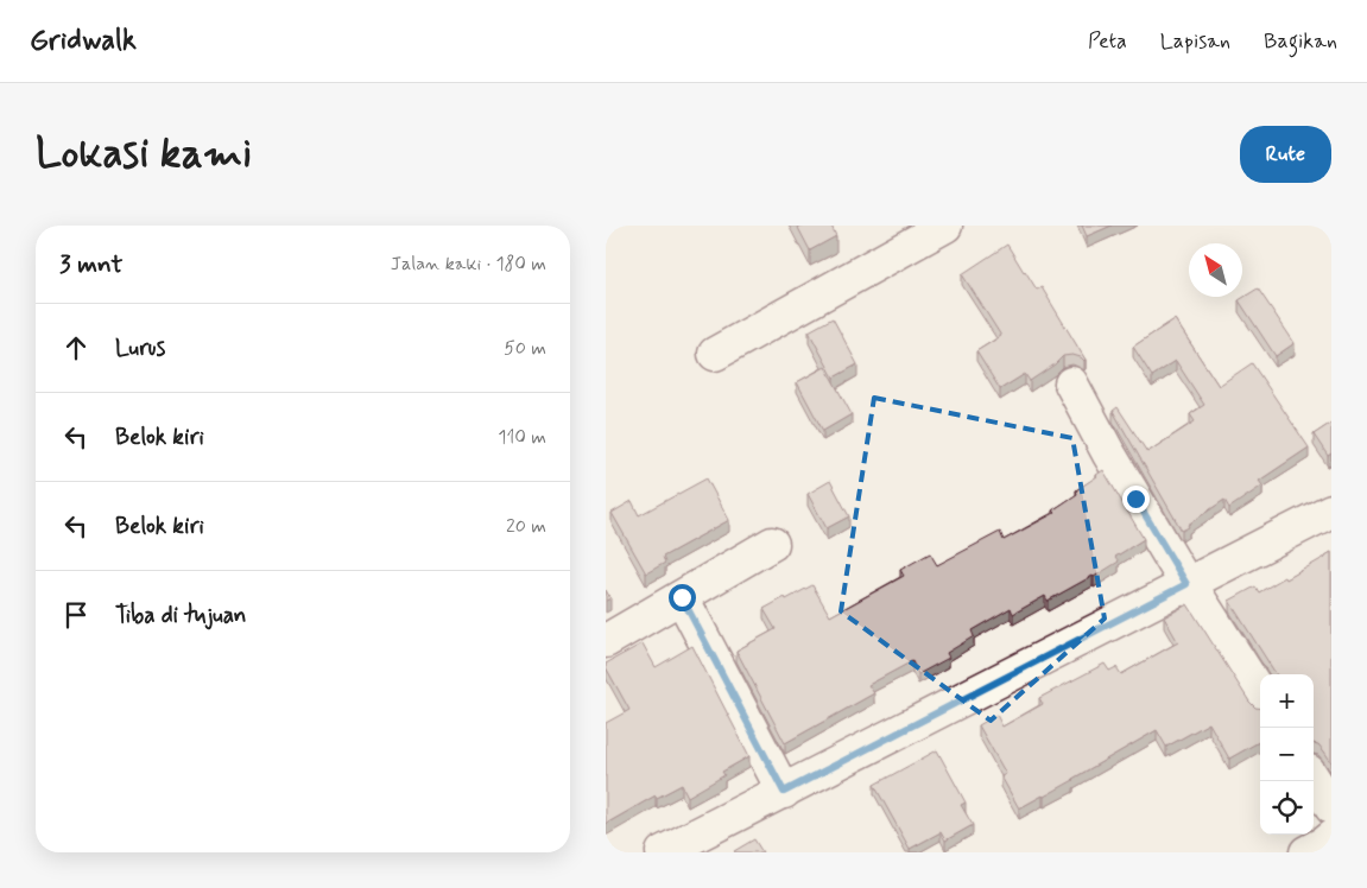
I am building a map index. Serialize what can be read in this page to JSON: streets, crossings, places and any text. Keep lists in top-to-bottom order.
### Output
{
  "north": "top left",
  "page": {
    "header": "Gridwalk",
    "nav": ["Peta", "Lapisan", "Bagikan"],
    "buttons": "Rute",
    "title": "Lokasi kami",
    "heading": ["3 mnt", "Jalan kaki · 180 m"],
    "list": [
      ["Lurus", "50 m"],
      ["Belok kiri", "110 m"],
      ["Belok kiri", "20 m"],
      "Tiba di tujuan"
    ],
    "map_buttons": ["+", "−"]
  }
}
